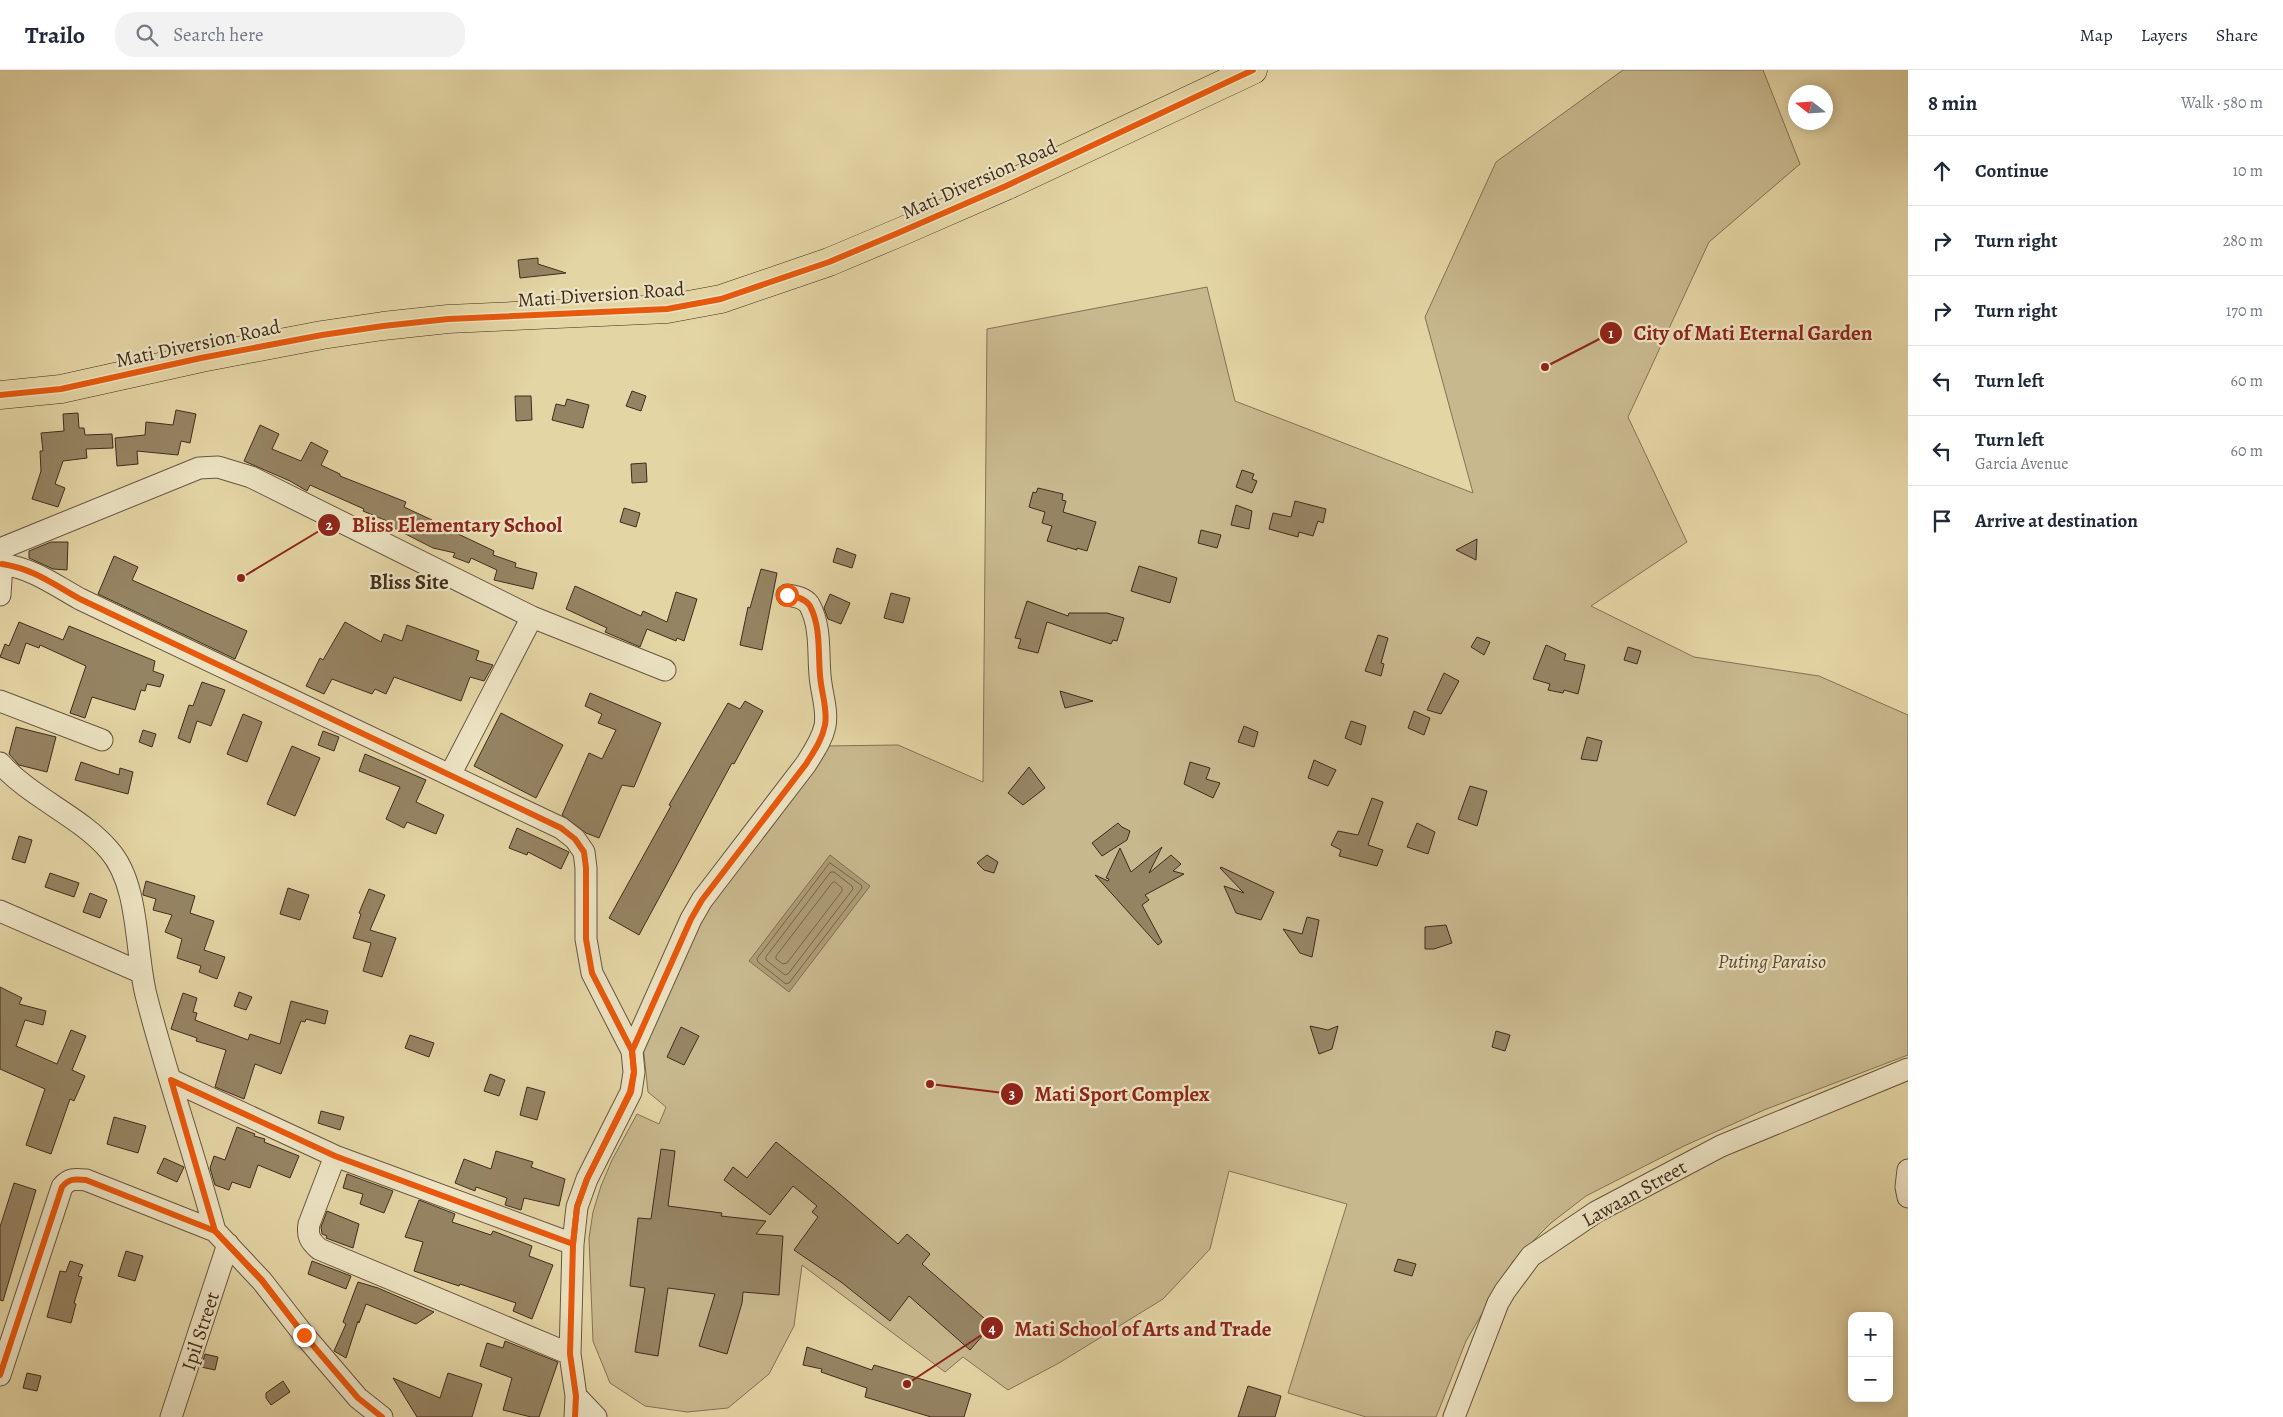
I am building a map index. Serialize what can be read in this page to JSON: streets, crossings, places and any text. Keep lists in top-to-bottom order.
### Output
{
  "streets": {
    "highway": ["Mati Diversion Road"],
    "street": ["Lawaan Street", "Ipil Street"]
  },
  "districts": ["Bliss Site"],
  "parks": ["Puting Paraiso"],
  "places": [
    "City of Mati Eternal Garden",
    "Bliss Elementary School",
    "Mati Sport Complex",
    "Mati School of Arts and Trade"
  ],
  "north": "left",
  "page": {
    "header": "Trailo",
    "search": "Search here",
    "nav": ["Map", "Layers", "Share"],
    "heading": ["8 min", "Walk · 580 m"],
    "list": [
      ["Continue", "10 m"],
      ["Turn right", "280 m"],
      ["Turn right", "170 m"],
      ["Turn left", "60 m"],
      ["Turn left", "Garcia Avenue", "60 m"],
      "Arrive at destination"
    ],
    "map_buttons": ["+", "−"]
  }
}
